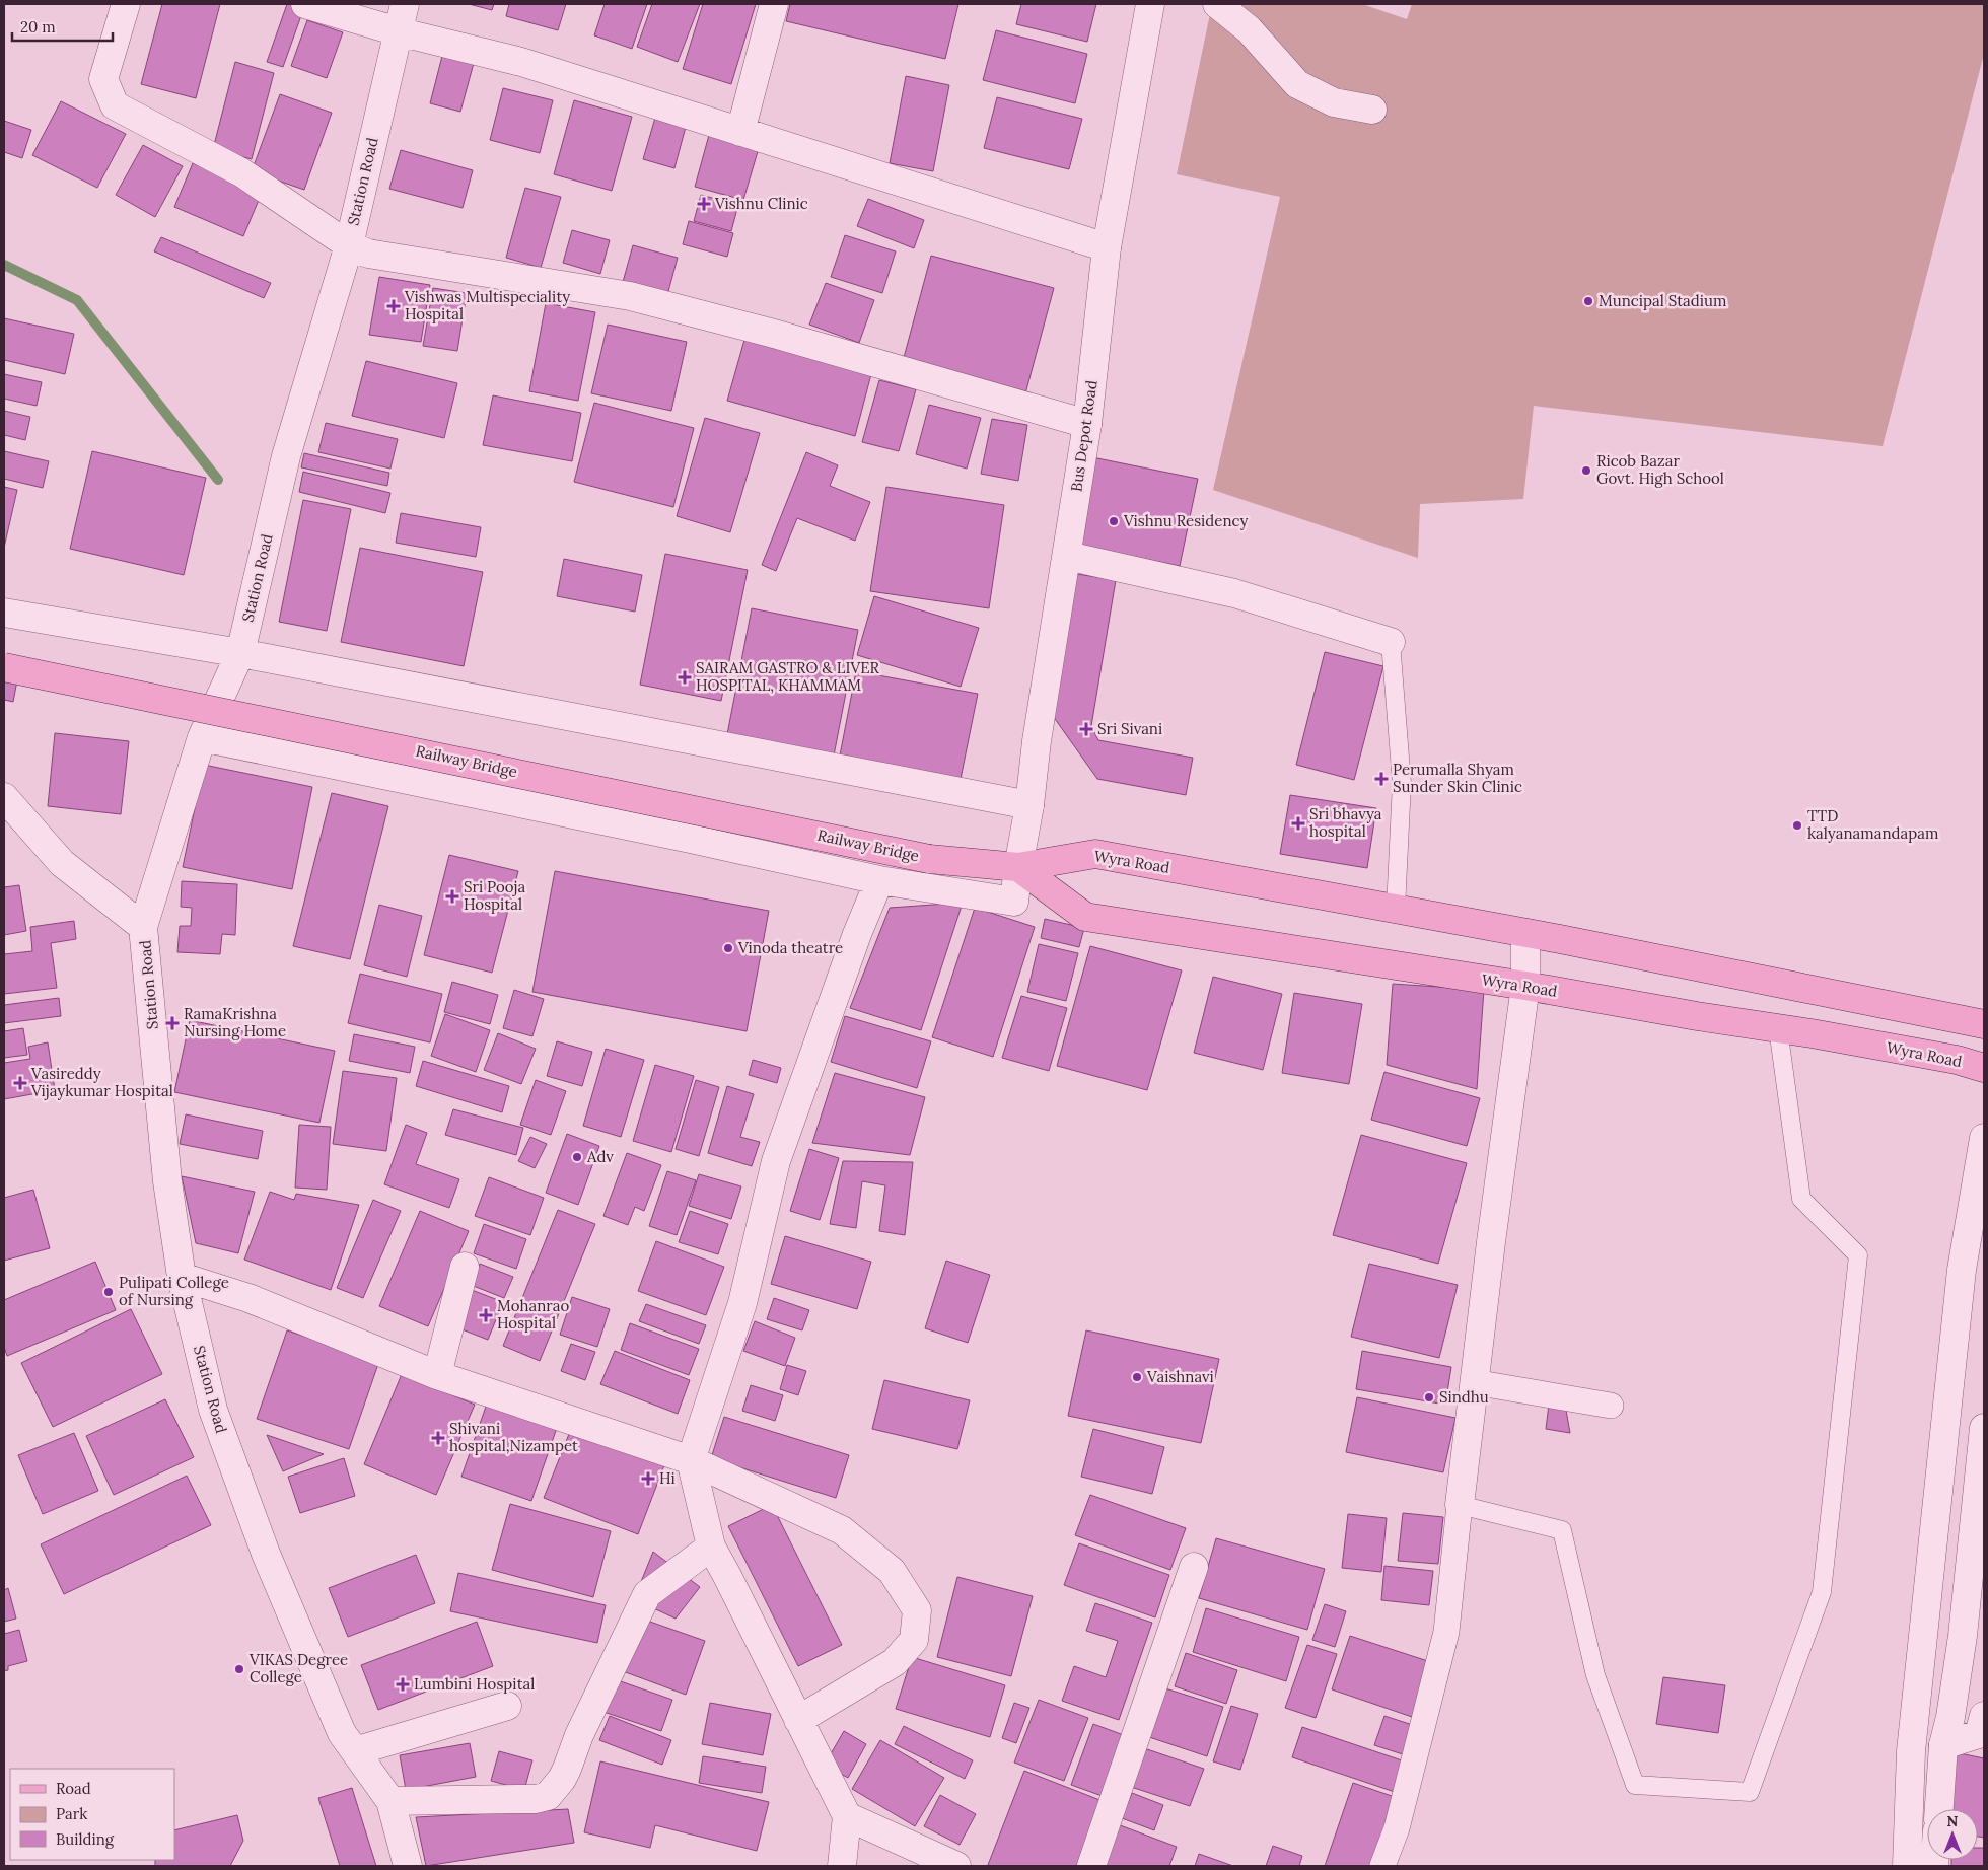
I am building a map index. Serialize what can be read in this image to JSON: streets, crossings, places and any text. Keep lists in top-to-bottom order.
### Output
{
  "streets": {
    "main road": ["Railway Bridge", "Wyra Road"],
    "street": ["Station Road", "Bus Depot Road"]
  },
  "crossings": [
    ["Bus Depot Road", "Railway Bridge"],
    ["Bus Depot Road", "Wyra Road"],
    ["Railway Bridge", "Wyra Road"]
  ],
  "places": {
    "health": [
      "Vishnu Clinic",
      "Vishwas Multispeciality Hospital",
      "SAIRAM GASTRO & LIVER HOSPITAL, KHAMMAM",
      "Sri Sivani",
      "Perumalla Shyam Sunder Skin Clinic",
      "Sri bhavya hospital",
      "Sri Pooja Hospital",
      "RamaKrishna Nursing Home",
      "Vasireddy Vijaykumar Hospital",
      "Mohanrao Hospital",
      "Shivani hospital,Nizampet",
      "Hi",
      "Lumbini Hospital"
    ],
    "other": [
      "Muncipal Stadium",
      "Ricob Bazar Govt. High School",
      "Vishnu Residency",
      "TTD kalyanamandapam",
      "Vinoda theatre",
      "Adv",
      "Pulipati College of Nursing",
      "Vaishnavi",
      "Sindhu",
      "VIKAS Degree College"
    ]
  },
  "legend": ["Road", "Park", "Building"],
  "scale_bar": "20 m",
  "north": "top"
}
